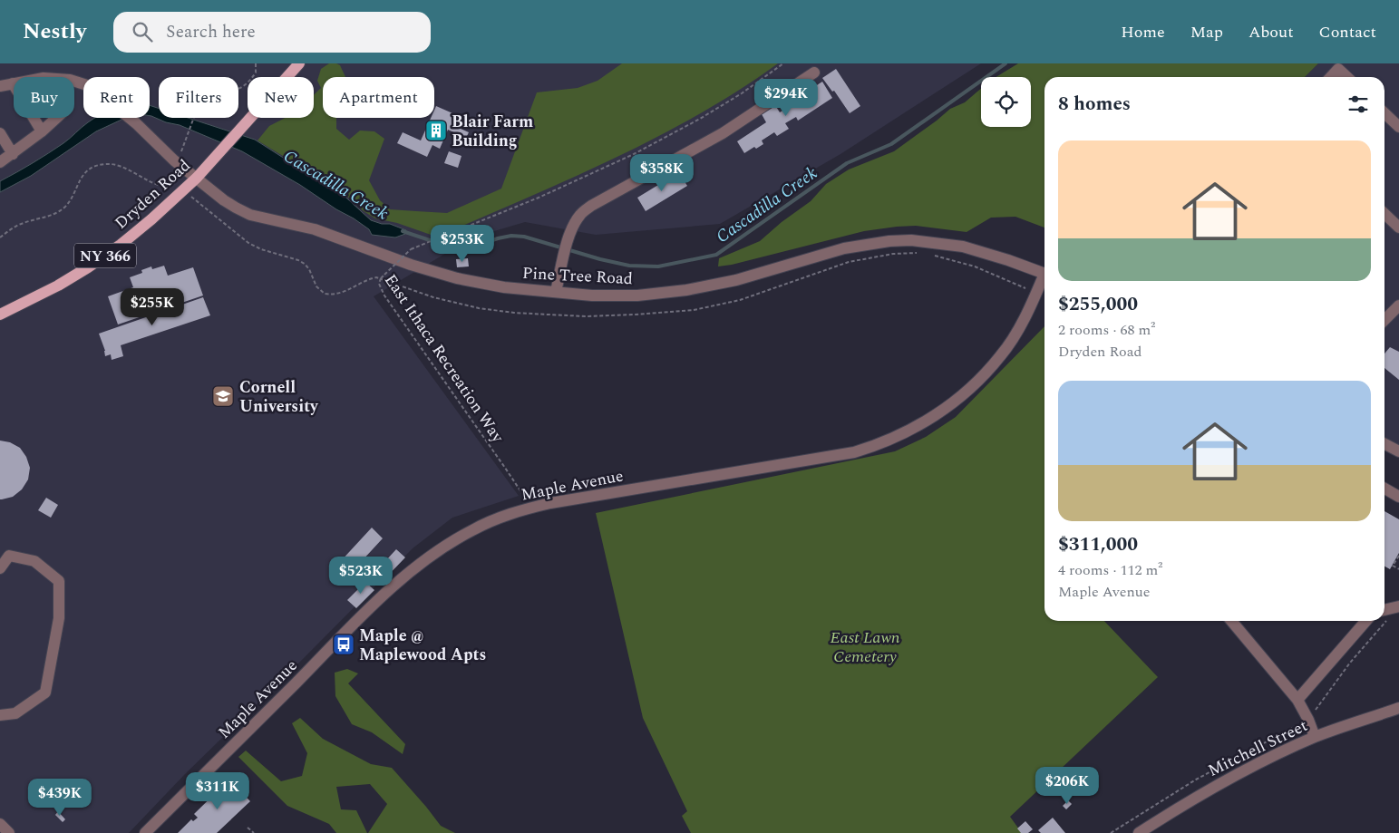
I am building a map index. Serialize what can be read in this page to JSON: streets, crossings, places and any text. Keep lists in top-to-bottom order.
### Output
{
  "streets": {
    "main road": ["Dryden Road", "NY 366"],
    "street": ["Pine Tree Road", "Maple Avenue", "Mitchell Street"],
    "path": ["East Ithaca Recreation Way"]
  },
  "crossings": [
    ["Dryden Road", "Pine Tree Road"]
  ],
  "water": ["Cascadilla Creek"],
  "parks": ["East Lawn Cemetery"],
  "places": {
    "building": ["Blair Farm Building"],
    "school or university": ["Cornell University"],
    "bus stop": ["Maple @ Maplewood Apts"]
  },
  "page": {
    "header": "Nestly",
    "search": "Search here",
    "nav": [
      "Home",
      "Map",
      "About",
      "Contact"
    ],
    "chip": [
      "Buy",
      "Rent",
      "Filters",
      "New",
      "Apartment"
    ],
    "heading": "8 homes",
    "price": [
      "$294K",
      "$358K",
      "$253K",
      "$255K",
      "$523K",
      "$206K",
      "$311K",
      "$439K"
    ],
    "list": [
      {
        "name": "$255,000",
        "note": "2 rooms · 68 m² · Dryden Road"
      },
      {
        "name": "$311,000",
        "note": "4 rooms · 112 m² · Maple Avenue"
      }
    ]
  }
}
